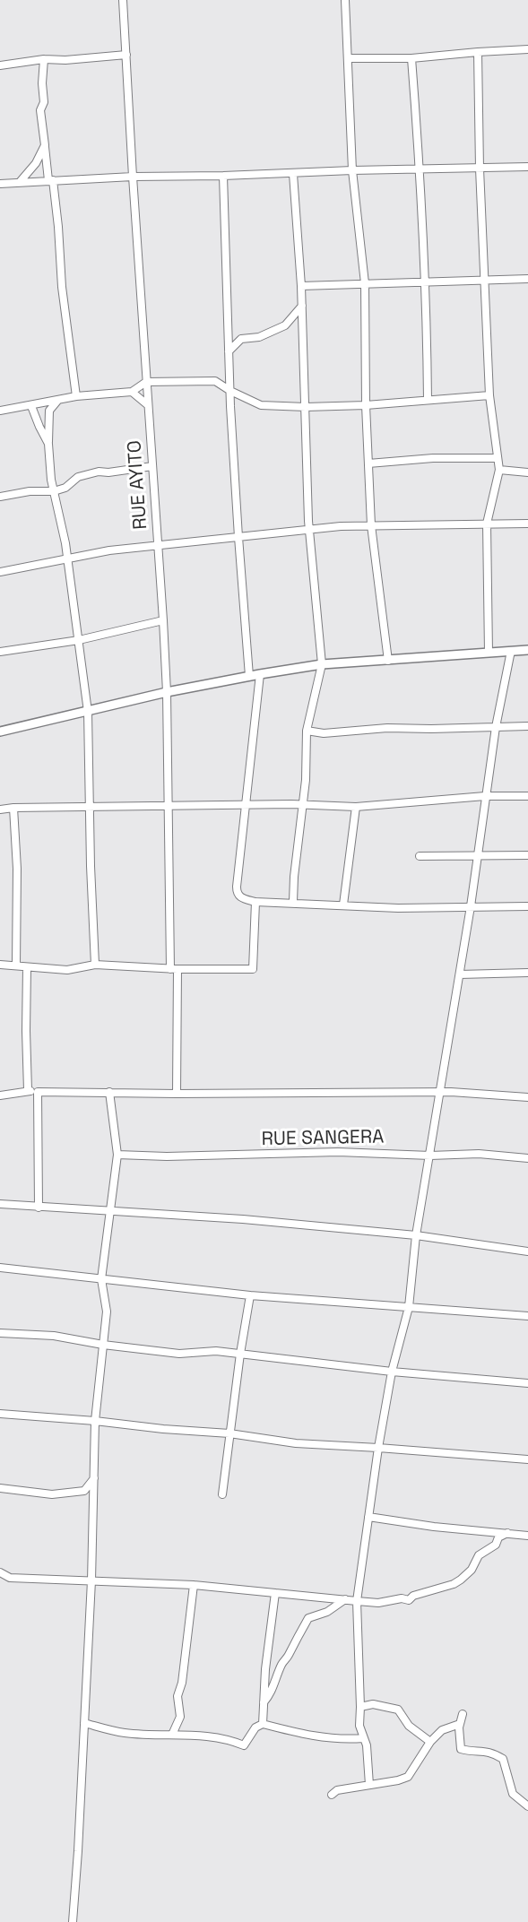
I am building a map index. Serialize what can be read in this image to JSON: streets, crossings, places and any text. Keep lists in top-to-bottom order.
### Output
{
  "streets": {
    "street": ["RUE AYITO", "RUE SANGERA"]
  }
}
